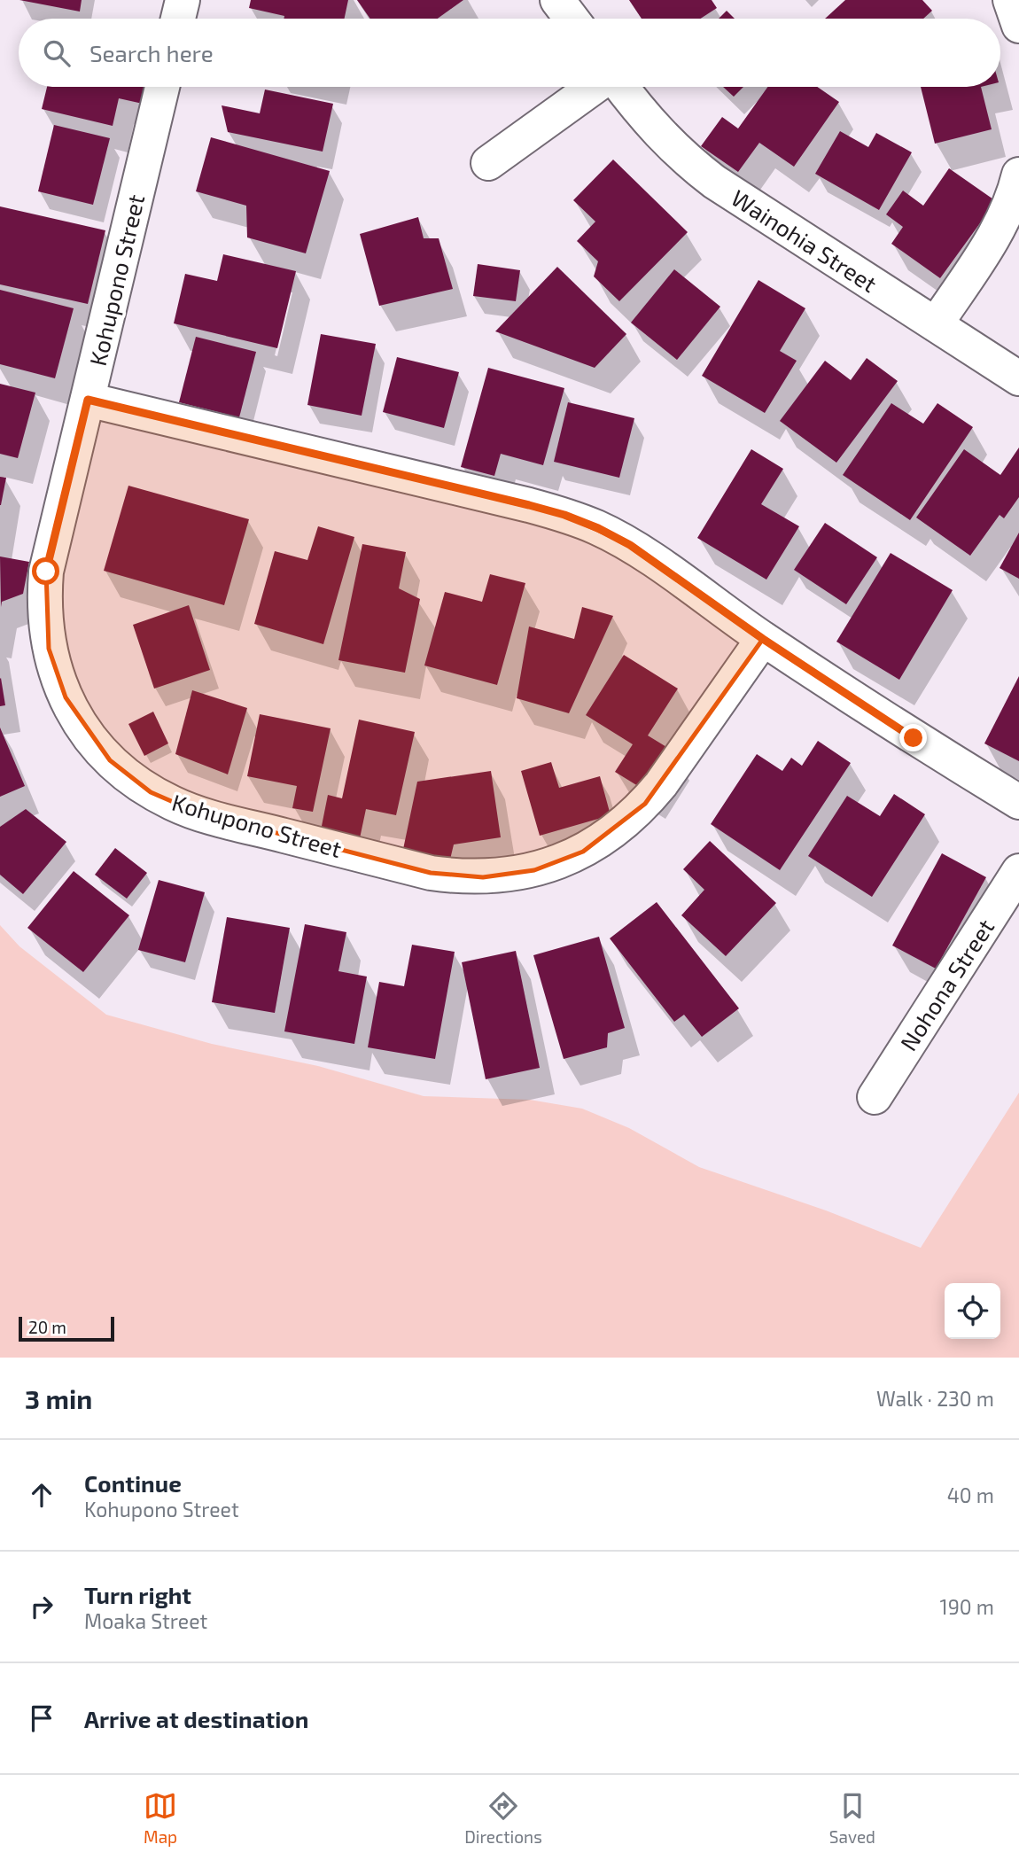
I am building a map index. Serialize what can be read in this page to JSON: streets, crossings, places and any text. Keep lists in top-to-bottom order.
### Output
{
  "streets": {
    "street": ["Wainohia Street", "Kohupono Street", "Nohona Street"]
  },
  "scale_bar": "20 m",
  "page": {
    "search": "Search here",
    "scale": "20 m",
    "heading": ["3 min", "Walk · 230 m"],
    "list": [
      ["Continue", "Kohupono Street", "40 m"],
      ["Turn right", "Moaka Street", "190 m"],
      "Arrive at destination"
    ],
    "nav": ["Map", "Directions", "Saved"]
  }
}
